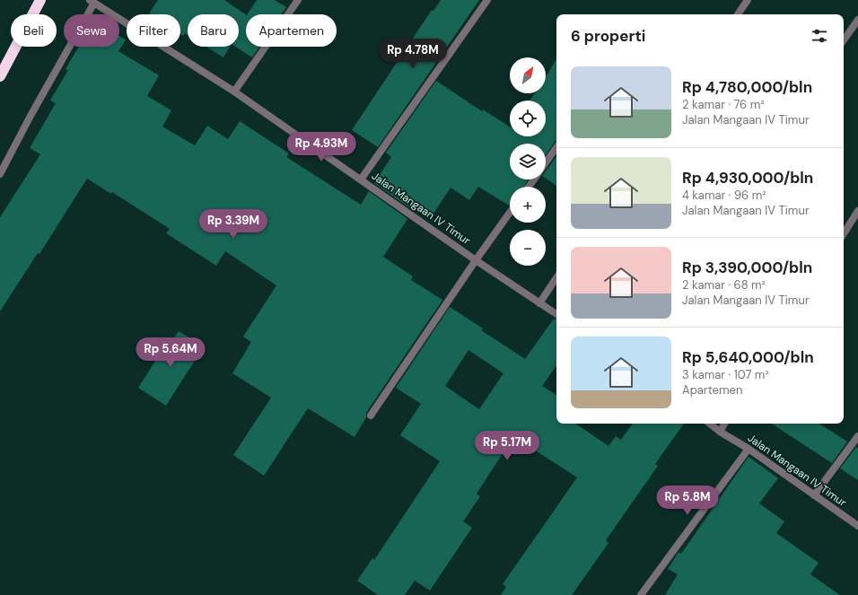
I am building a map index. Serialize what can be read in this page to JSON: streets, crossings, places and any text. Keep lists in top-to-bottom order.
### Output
{
  "streets": {
    "street": ["Jalan Mangaan IV Timur"]
  },
  "north": "top right",
  "page": {
    "chip": [
      "Beli",
      "Sewa",
      "Filter",
      "Baru",
      "Apartemen"
    ],
    "heading": "6 properti",
    "price": [
      "Rp 4.78M",
      "Rp 4.93M",
      "Rp 3.39M",
      "Rp 5.64M",
      "Rp 5.17M",
      "Rp 5.8M"
    ],
    "map_buttons": ["+", "−"],
    "list": [
      {
        "name": "Rp 4,780,000/bln",
        "note": "2 kamar · 76 m² · Jalan Mangaan IV Timur"
      },
      {
        "name": "Rp 4,930,000/bln",
        "note": "4 kamar · 96 m² · Jalan Mangaan IV Timur"
      },
      {
        "name": "Rp 3,390,000/bln",
        "note": "2 kamar · 68 m² · Jalan Mangaan IV Timur"
      },
      {
        "name": "Rp 5,640,000/bln",
        "note": "3 kamar · 107 m² · Apartemen"
      }
    ]
  }
}
